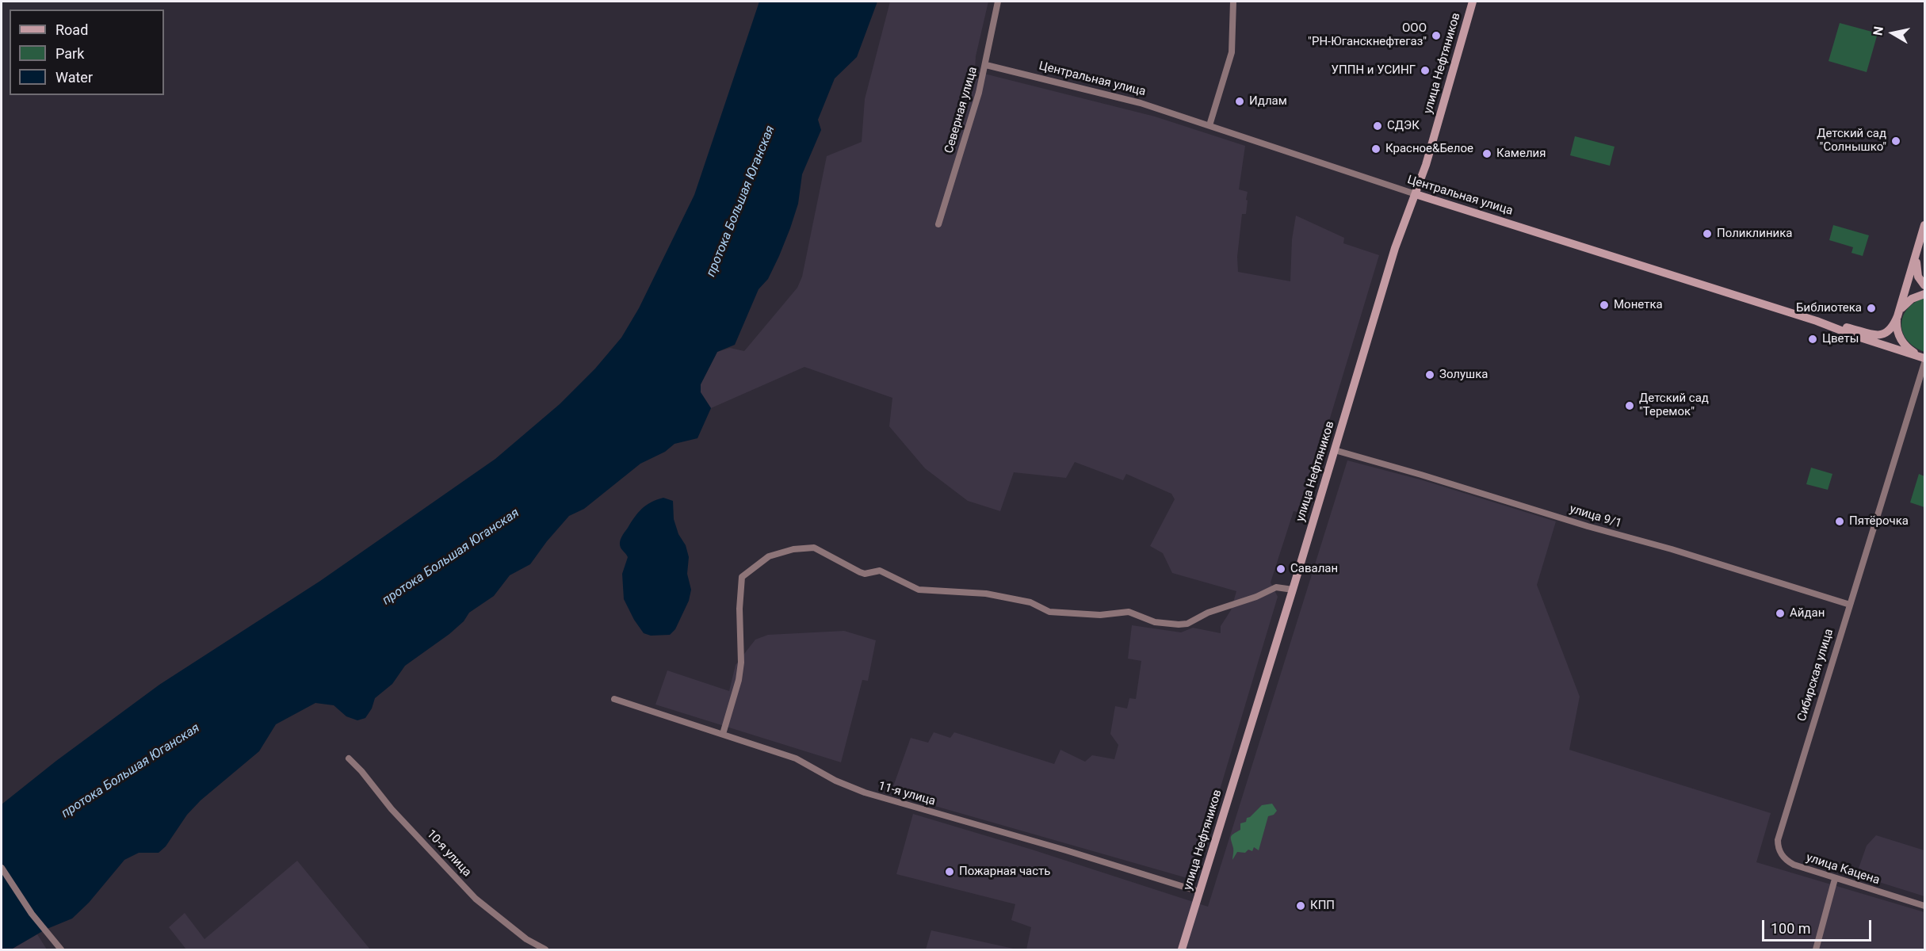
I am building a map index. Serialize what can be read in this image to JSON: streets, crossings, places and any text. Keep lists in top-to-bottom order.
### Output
{
  "streets": {
    "street": [
      "улица Нефтяников",
      "Центральная улица",
      "Северная улица",
      "улица 9/1",
      "Сибирская улица",
      "11-я улица",
      "10-я улица",
      "улица Кацена"
    ]
  },
  "crossings": [
    ["улица Нефтяников", "Центральная улица"],
    ["улица Нефтяников", "улица 9/1"],
    ["улица Нефтяников", "11-я улица"],
    ["Центральная улица", "Северная улица"],
    ["Центральная улица", "Сибирская улица"],
    ["улица 9/1", "Сибирская улица"],
    ["Сибирская улица", "улица Кацена"]
  ],
  "water": ["протока Большая Юганская"],
  "places": [
    "ООО \"РН-Юганскнефтегаз\"",
    "УППН и УСИНГ",
    "Идлам",
    "СДЭК",
    "Детский сад \"Солнышко\"",
    "Красное&Белое",
    "Камелия",
    "Поликлиника",
    "Монетка",
    "Библиотека",
    "Цветы",
    "Золушка",
    "Детский сад \"Теремок\"",
    "Пятёрочка",
    "Савалан",
    "Айдан",
    "Пожарная часть",
    "КПП"
  ],
  "legend": ["Road", "Park", "Water"],
  "scale_bar": "100 m",
  "north": "left"
}
